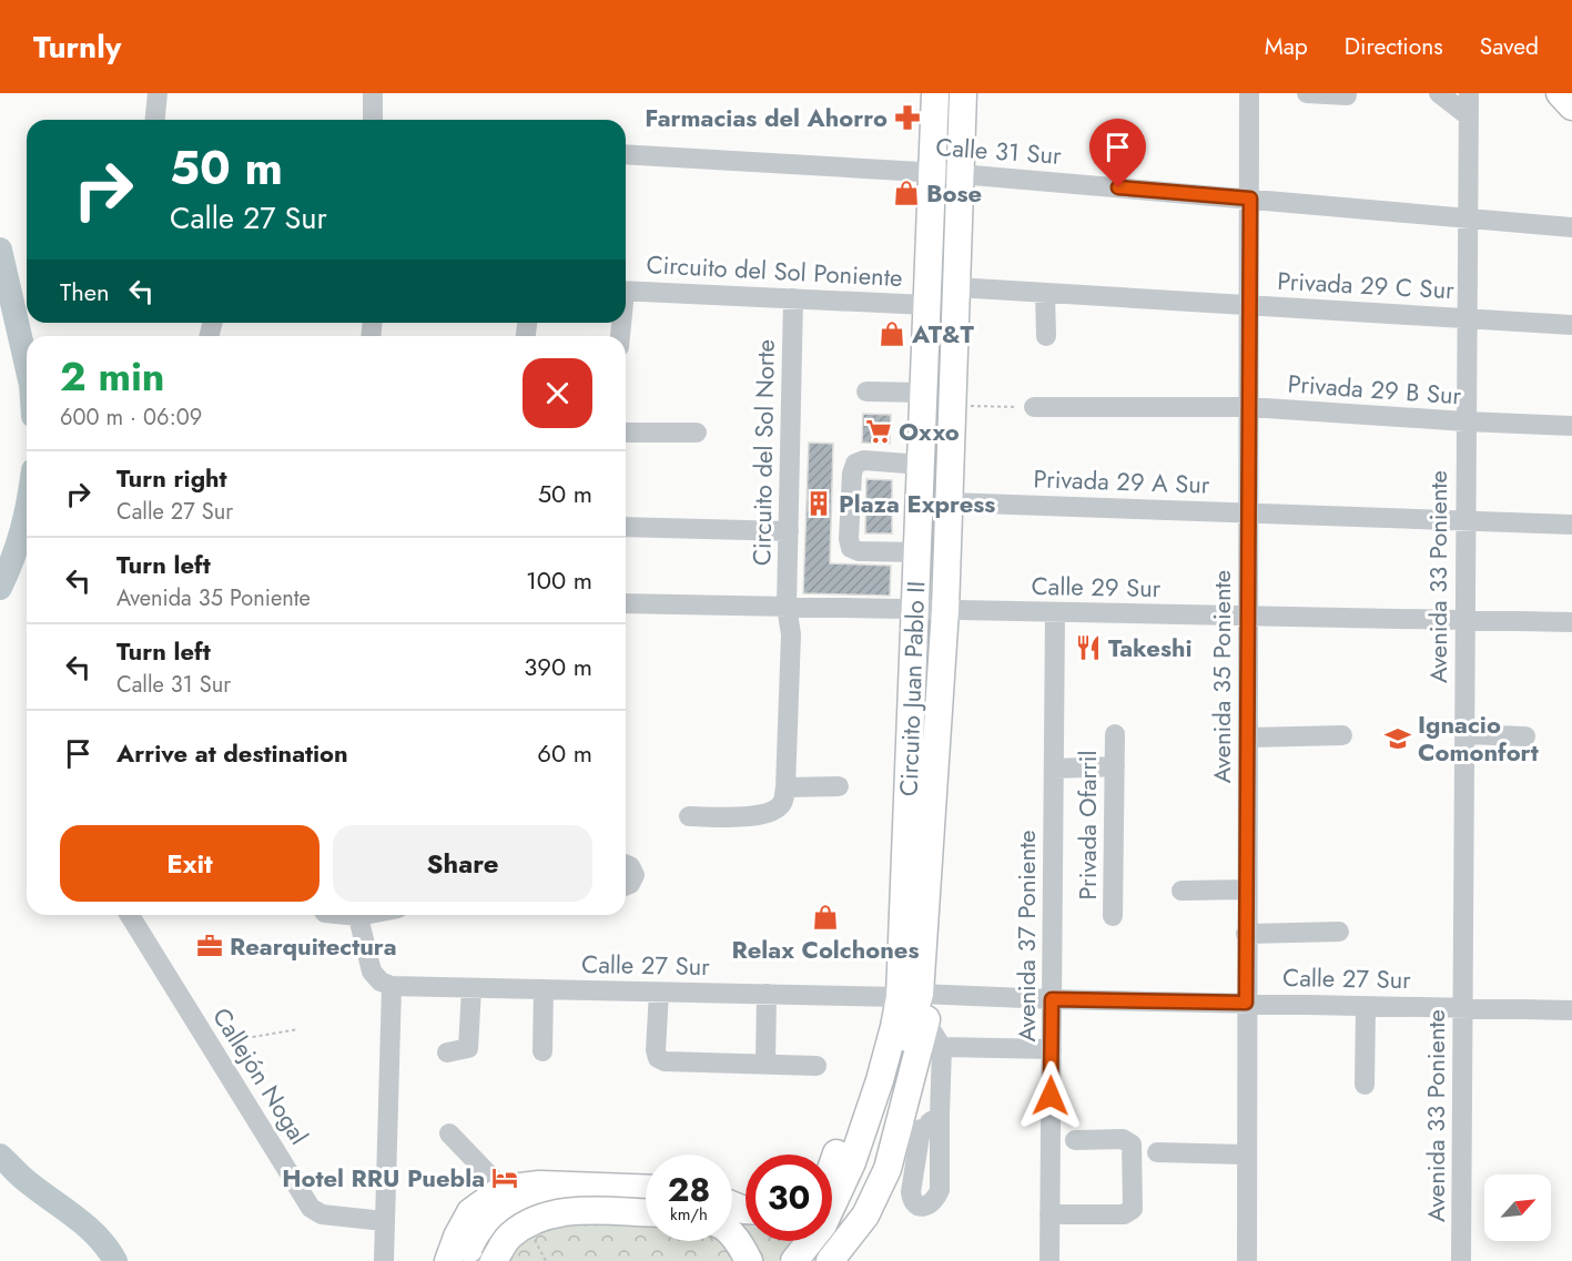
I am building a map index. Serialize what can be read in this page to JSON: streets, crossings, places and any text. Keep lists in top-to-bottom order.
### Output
{
  "streets": {
    "main road": ["Circuito Juan Pablo II"],
    "street": [
      "Calle 31 Sur",
      "Circuito del Sol Poniente",
      "Privada 29 C Sur",
      "Privada 29 B Sur",
      "Circuito del Sol Norte",
      "Privada 29 A Sur",
      "Avenida 33 Poniente",
      "Calle 29 Sur",
      "Avenida 35 Poniente",
      "Privada Ofarril",
      "Avenida 37 Poniente",
      "Calle 27 Sur",
      "Callejón Nogal"
    ]
  },
  "crossings": [
    ["Calle 31 Sur", "Avenida 33 Poniente"],
    ["Calle 31 Sur", "Avenida 35 Poniente"],
    ["Calle 31 Sur", "Circuito Juan Pablo II"],
    ["Circuito del Sol Poniente", "Circuito del Sol Norte"],
    ["Circuito del Sol Poniente", "Circuito Juan Pablo II"],
    ["Privada 29 C Sur", "Avenida 33 Poniente"],
    ["Privada 29 C Sur", "Avenida 35 Poniente"],
    ["Privada 29 C Sur", "Circuito Juan Pablo II"],
    ["Privada 29 B Sur", "Avenida 33 Poniente"],
    ["Privada 29 B Sur", "Avenida 35 Poniente"],
    ["Circuito del Sol Norte", "Calle 29 Sur"],
    ["Privada 29 A Sur", "Avenida 33 Poniente"],
    ["Privada 29 A Sur", "Avenida 35 Poniente"],
    ["Privada 29 A Sur", "Circuito Juan Pablo II"],
    ["Avenida 33 Poniente", "Calle 29 Sur"],
    ["Avenida 33 Poniente", "Calle 27 Sur"],
    ["Calle 29 Sur", "Avenida 35 Poniente"],
    ["Calle 29 Sur", "Circuito Juan Pablo II"],
    ["Calle 29 Sur", "Avenida 37 Poniente"],
    ["Avenida 35 Poniente", "Calle 27 Sur"],
    ["Circuito Juan Pablo II", "Calle 27 Sur"],
    ["Avenida 37 Poniente", "Calle 27 Sur"]
  ],
  "places": {
    "pharmacy": ["Farmacias del Ahorro"],
    "shop": ["Bose", "AT&T", "Relax Colchones"],
    "supermarket": ["Oxxo"],
    "building": ["Plaza Express"],
    "restaurant": ["Takeshi"],
    "school or university": ["Ignacio Comonfort"],
    "office": ["Rearquitectura"],
    "hotel": ["Hotel RRU Puebla"]
  },
  "north": "top right",
  "page": {
    "header": "Turnly",
    "nav": ["Map", "Directions", "Saved"],
    "turn": ["50 m", "Calle 27 Sur"],
    "then": "Then",
    "heading": ["2 min", "600 m · 06:09"],
    "list": [
      {
        "name": "Turn right",
        "note": "Calle 27 Sur",
        "value": "50 m"
      },
      {
        "name": "Turn left",
        "note": "Avenida 35 Poniente",
        "value": "100 m"
      },
      {
        "name": "Turn left",
        "note": "Calle 31 Sur",
        "value": "390 m"
      },
      {
        "name": "Arrive at destination",
        "value": "60 m"
      }
    ],
    "buttons": ["Exit", "Share"],
    "speed": "28 km/h",
    "limit": "30"
  }
}
